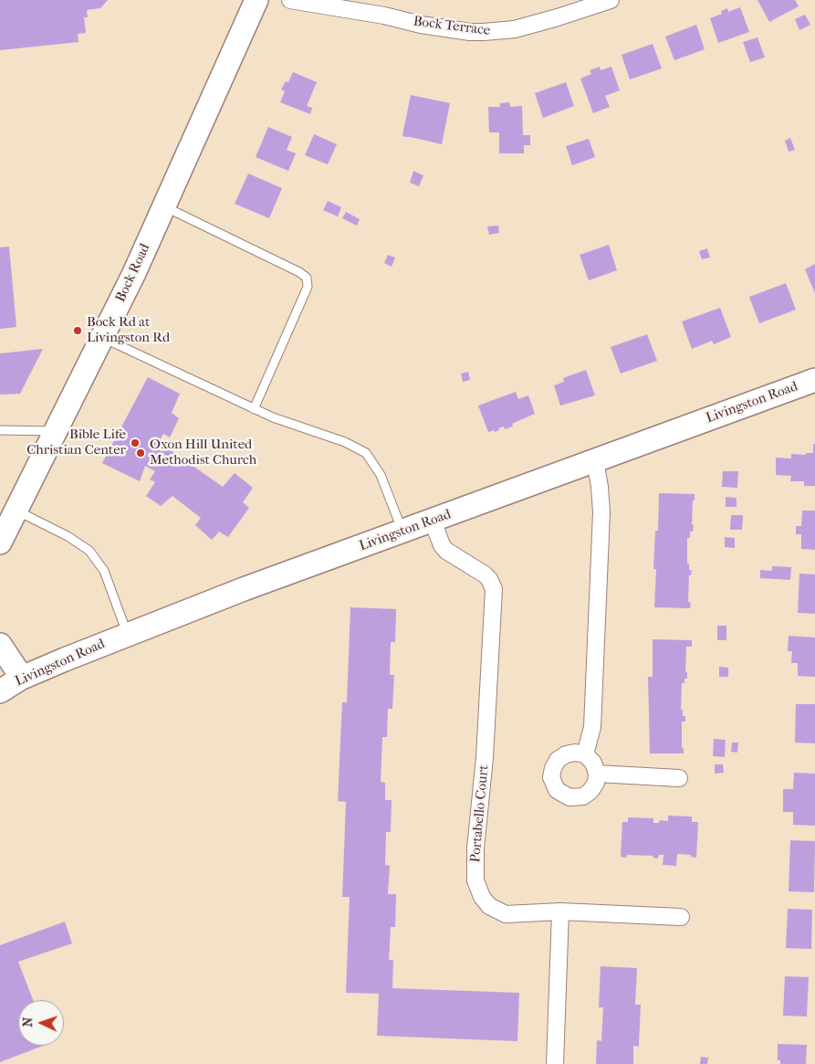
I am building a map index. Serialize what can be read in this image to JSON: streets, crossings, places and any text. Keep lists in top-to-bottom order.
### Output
{
  "streets": {
    "main road": ["Bock Road", "Livingston Road"],
    "street": ["Bock Terrace", "Portabello Court"]
  },
  "crossings": [
    ["Livingston Road", "Portabello Court"]
  ],
  "places": ["Bock Rd at Livingston Rd", "Bible Life Christian Center", "Oxon Hill United Methodist Church"],
  "north": "left"
}
